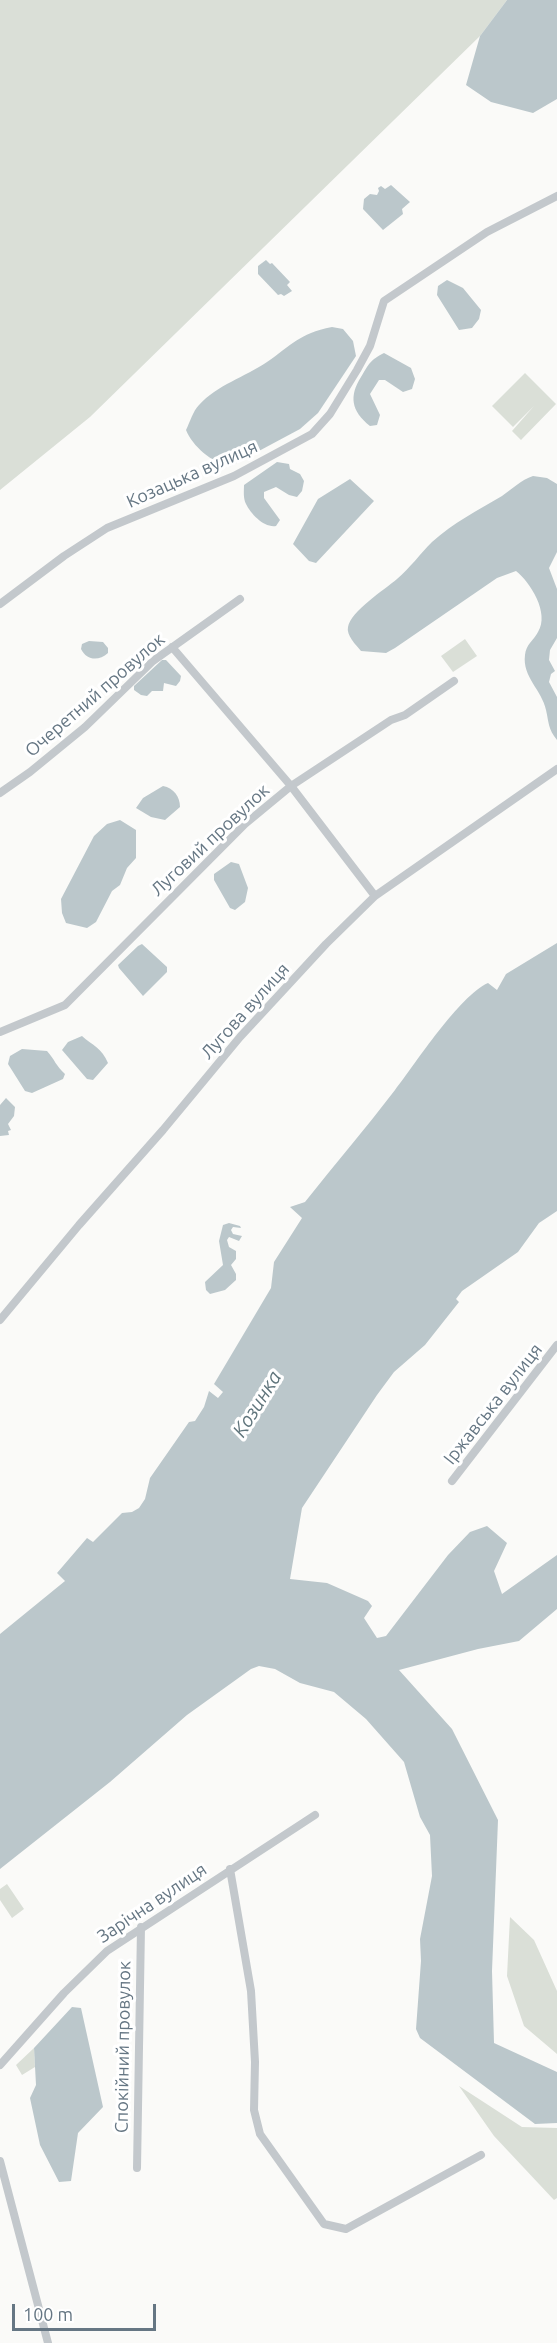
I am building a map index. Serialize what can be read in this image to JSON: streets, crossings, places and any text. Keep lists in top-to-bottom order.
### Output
{
  "streets": {
    "street": [
      "Козацька вулиця",
      "Очеретний провулок",
      "Луговий провулок",
      "Лугова вулиця",
      "Іржавська вулиця",
      "Зарічна вулиця",
      "Спокійний провулок"
    ]
  },
  "crossings": [
    ["Зарічна вулиця", "Спокійний провулок"]
  ],
  "water": ["Козинка"],
  "scale_bar": "100 m"
}
